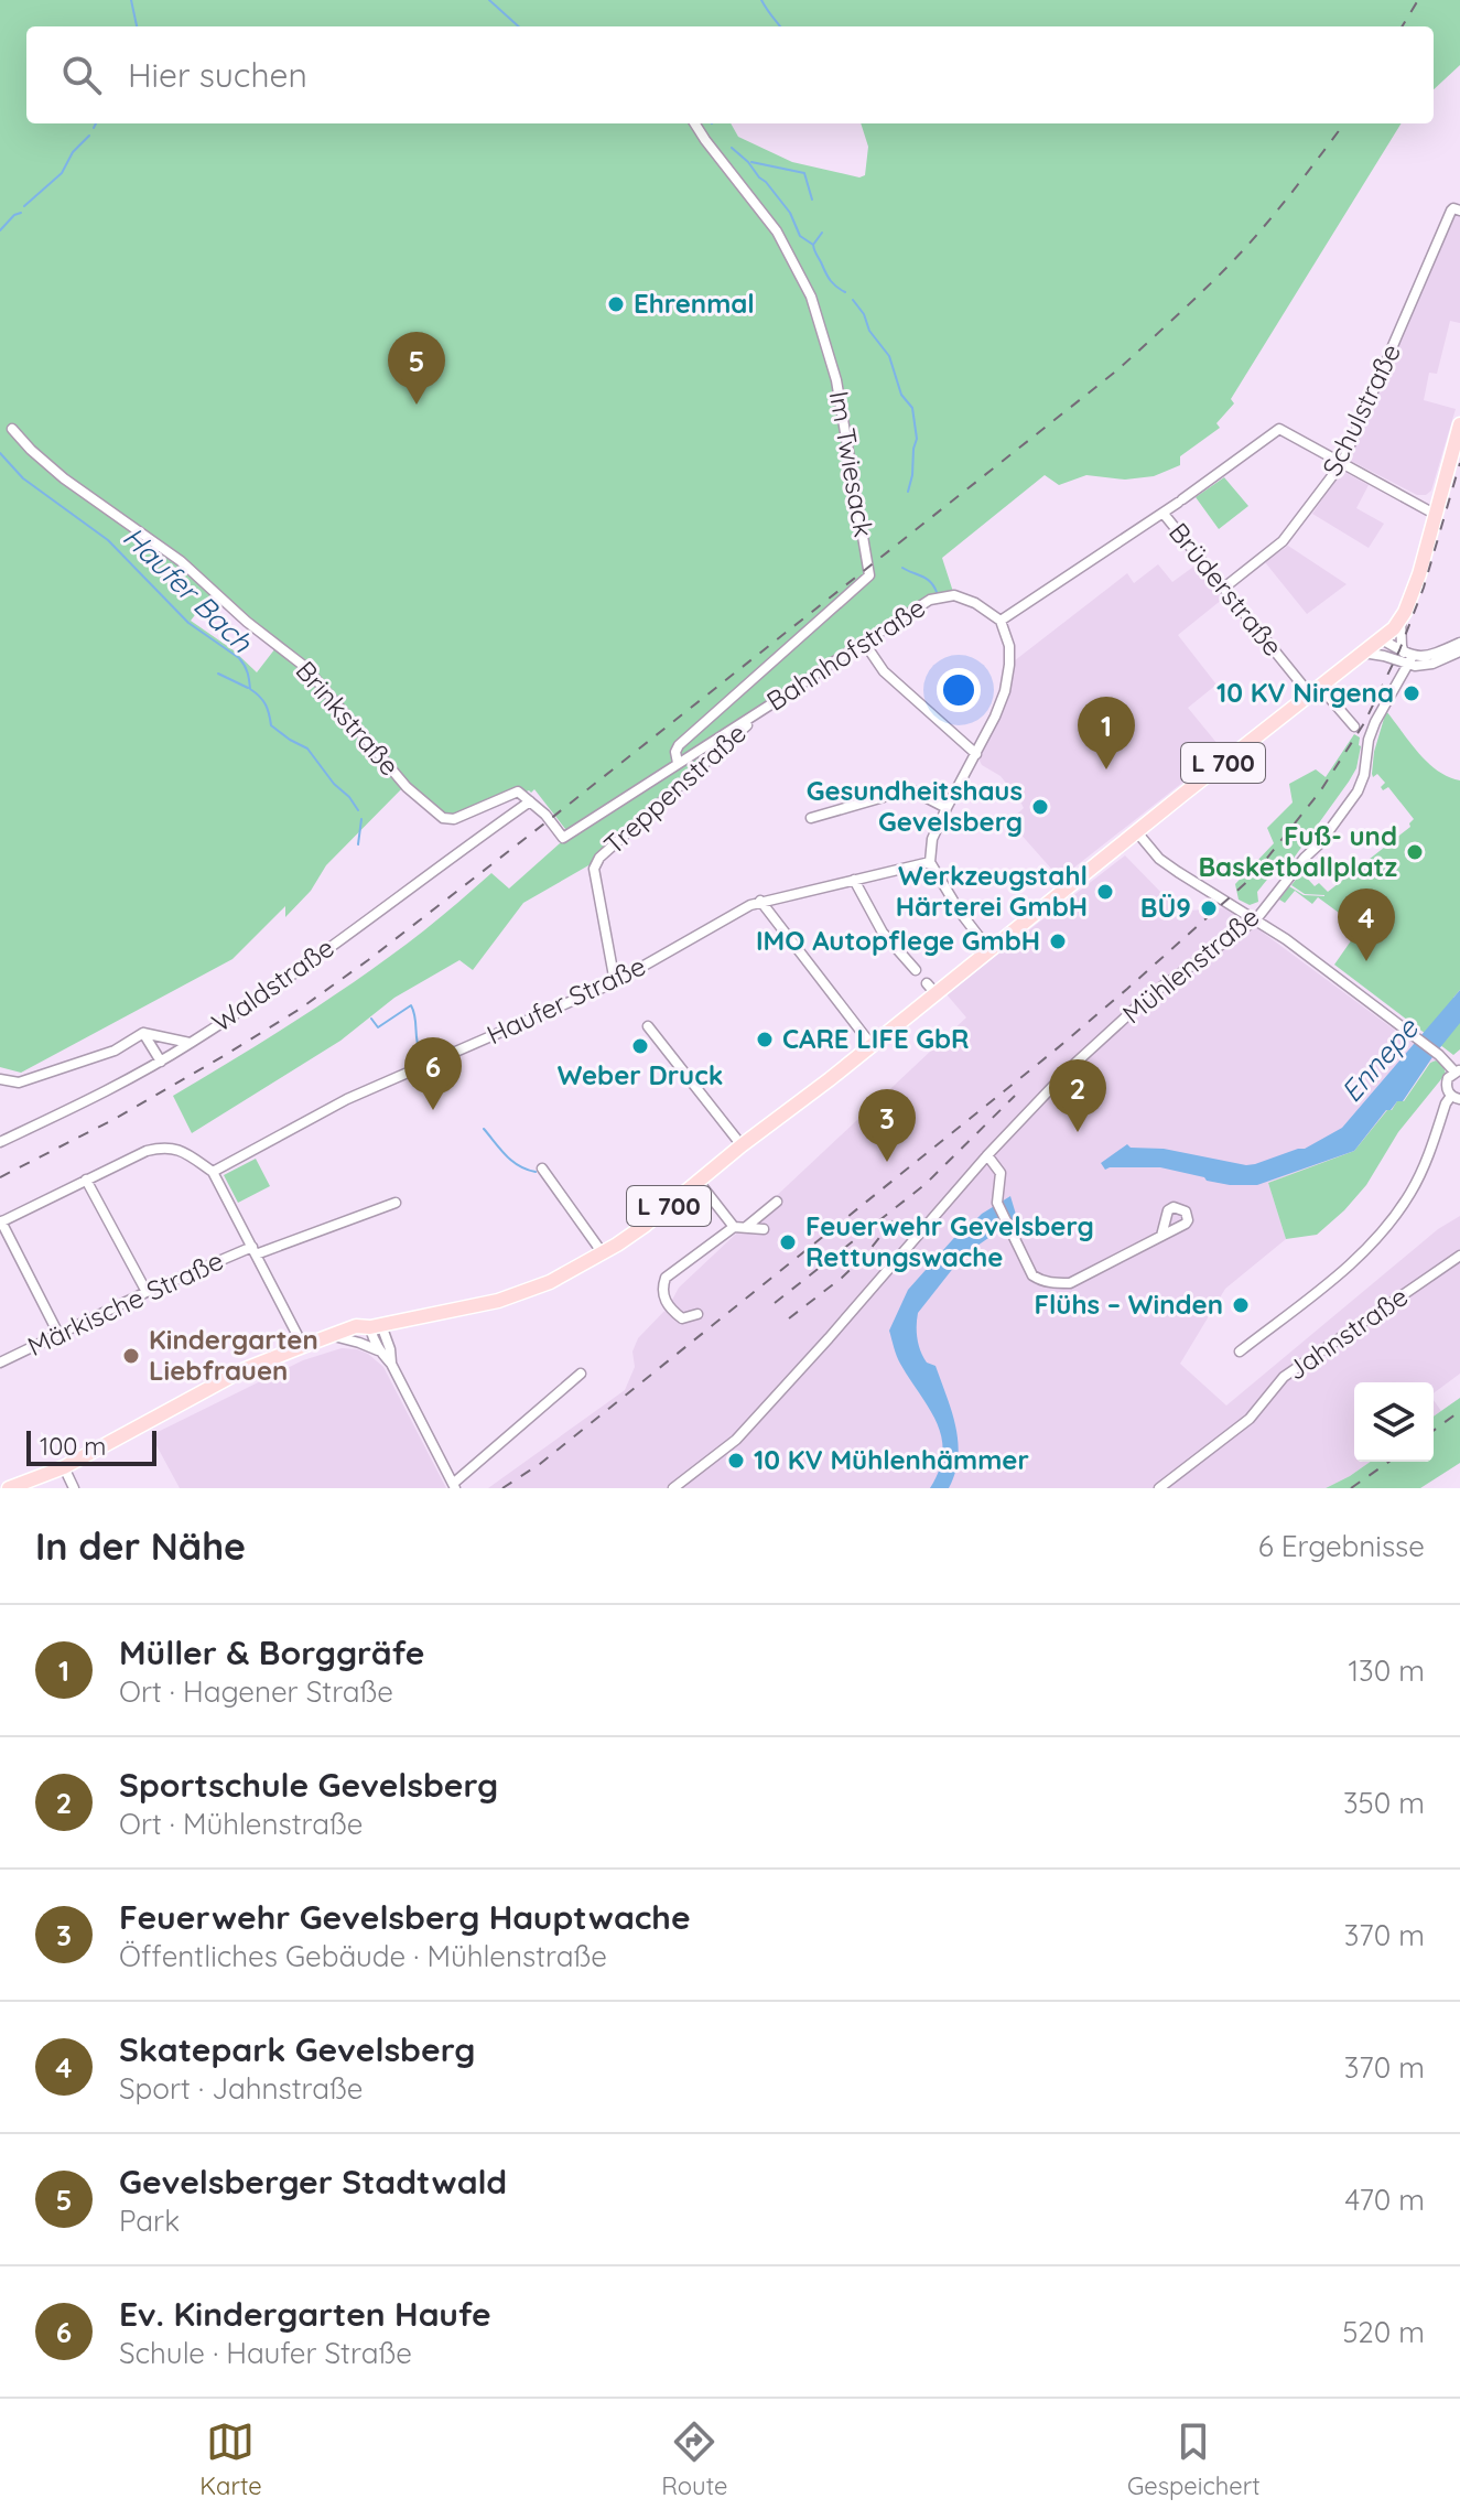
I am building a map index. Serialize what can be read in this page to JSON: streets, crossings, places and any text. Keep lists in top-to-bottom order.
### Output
{
  "streets": {
    "main road": ["L 700"],
    "street": [
      "Schulstraße",
      "Im Twiesack",
      "Brüderstraße",
      "Bahnhofstraße",
      "Brinkstraße",
      "Treppenstraße",
      "Mühlenstraße",
      "Waldstraße",
      "Haufer Straße",
      "Märkische Straße",
      "Jahnstraße"
    ]
  },
  "crossings": [
    ["Schulstraße", "Brüderstraße"],
    ["Im Twiesack", "Bahnhofstraße"],
    ["Brüderstraße", "Bahnhofstraße"],
    ["Brüderstraße", "L 700"],
    ["Bahnhofstraße", "Brinkstraße"],
    ["Bahnhofstraße", "Treppenstraße"],
    ["Bahnhofstraße", "Waldstraße"],
    ["Brinkstraße", "Waldstraße"],
    ["Treppenstraße", "Haufer Straße"]
  ],
  "water": ["Haufer Bach", "Ennepe"],
  "places": [
    "Ehrenmal",
    "10 KV Nirgena",
    "Gesundheitshaus Gevelsberg",
    "Fuß- und Basketballplatz",
    "Werkzeugstahl Härterei GmbH",
    "BÜ9",
    "IMO Autopflege GmbH",
    "CARE LIFE GbR",
    "Weber Druck",
    "Feuerwehr Gevelsberg Rettungswache",
    "Flühs – Winden",
    "Kindergarten Liebfrauen",
    "10 KV Mühlenhämmer"
  ],
  "scale_bar": "100 m",
  "page": {
    "search": "Hier suchen",
    "pins": [
      "5",
      "1",
      "4",
      "6",
      "2",
      "3"
    ],
    "scale": "100 m",
    "heading": ["In der Nähe", "6 Ergebnisse"],
    "list": [
      {
        "mark": "1",
        "name": "Müller & Borggräfe",
        "note": "Ort · Hagener Straße",
        "value": "130 m"
      },
      {
        "mark": "2",
        "name": "Sportschule Gevelsberg",
        "note": "Ort · Mühlenstraße",
        "value": "350 m"
      },
      {
        "mark": "3",
        "name": "Feuerwehr Gevelsberg Hauptwache",
        "note": "Öffentliches Gebäude · Mühlenstraße",
        "value": "370 m"
      },
      {
        "mark": "4",
        "name": "Skatepark Gevelsberg",
        "note": "Sport · Jahnstraße",
        "value": "370 m"
      },
      {
        "mark": "5",
        "name": "Gevelsberger Stadtwald",
        "note": "Park",
        "value": "470 m"
      },
      {
        "mark": "6",
        "name": "Ev. Kindergarten Haufe",
        "note": "Schule · Haufer Straße",
        "value": "520 m"
      }
    ],
    "nav": ["Karte", "Route", "Gespeichert"]
  }
}
